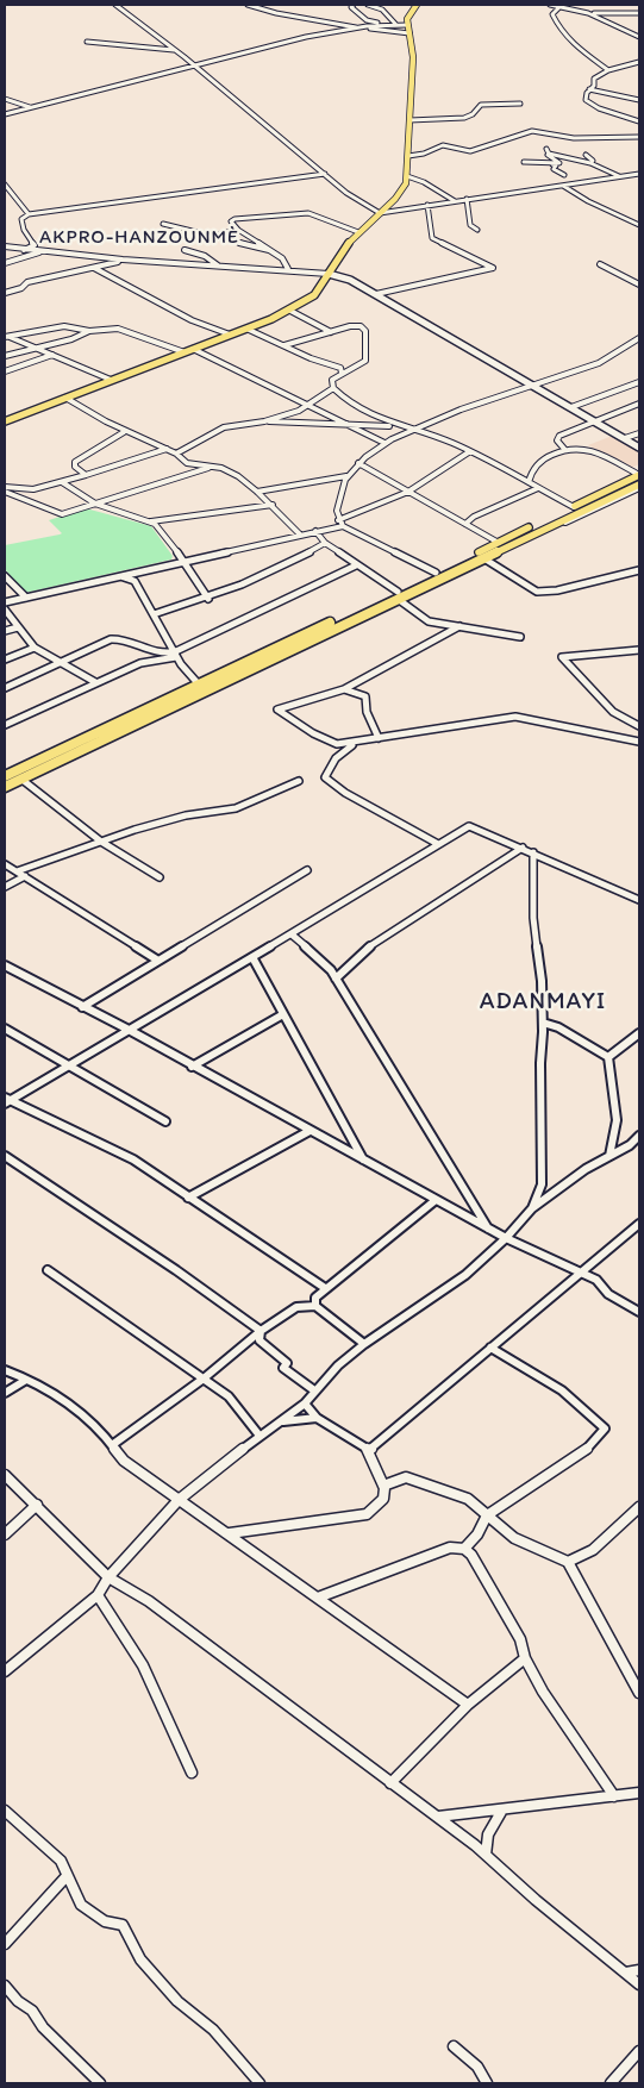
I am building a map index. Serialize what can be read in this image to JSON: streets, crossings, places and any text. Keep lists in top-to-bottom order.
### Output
{
  "districts": ["AKPRO-HANZOUNMÈ", "ADANMAYI"]
}
